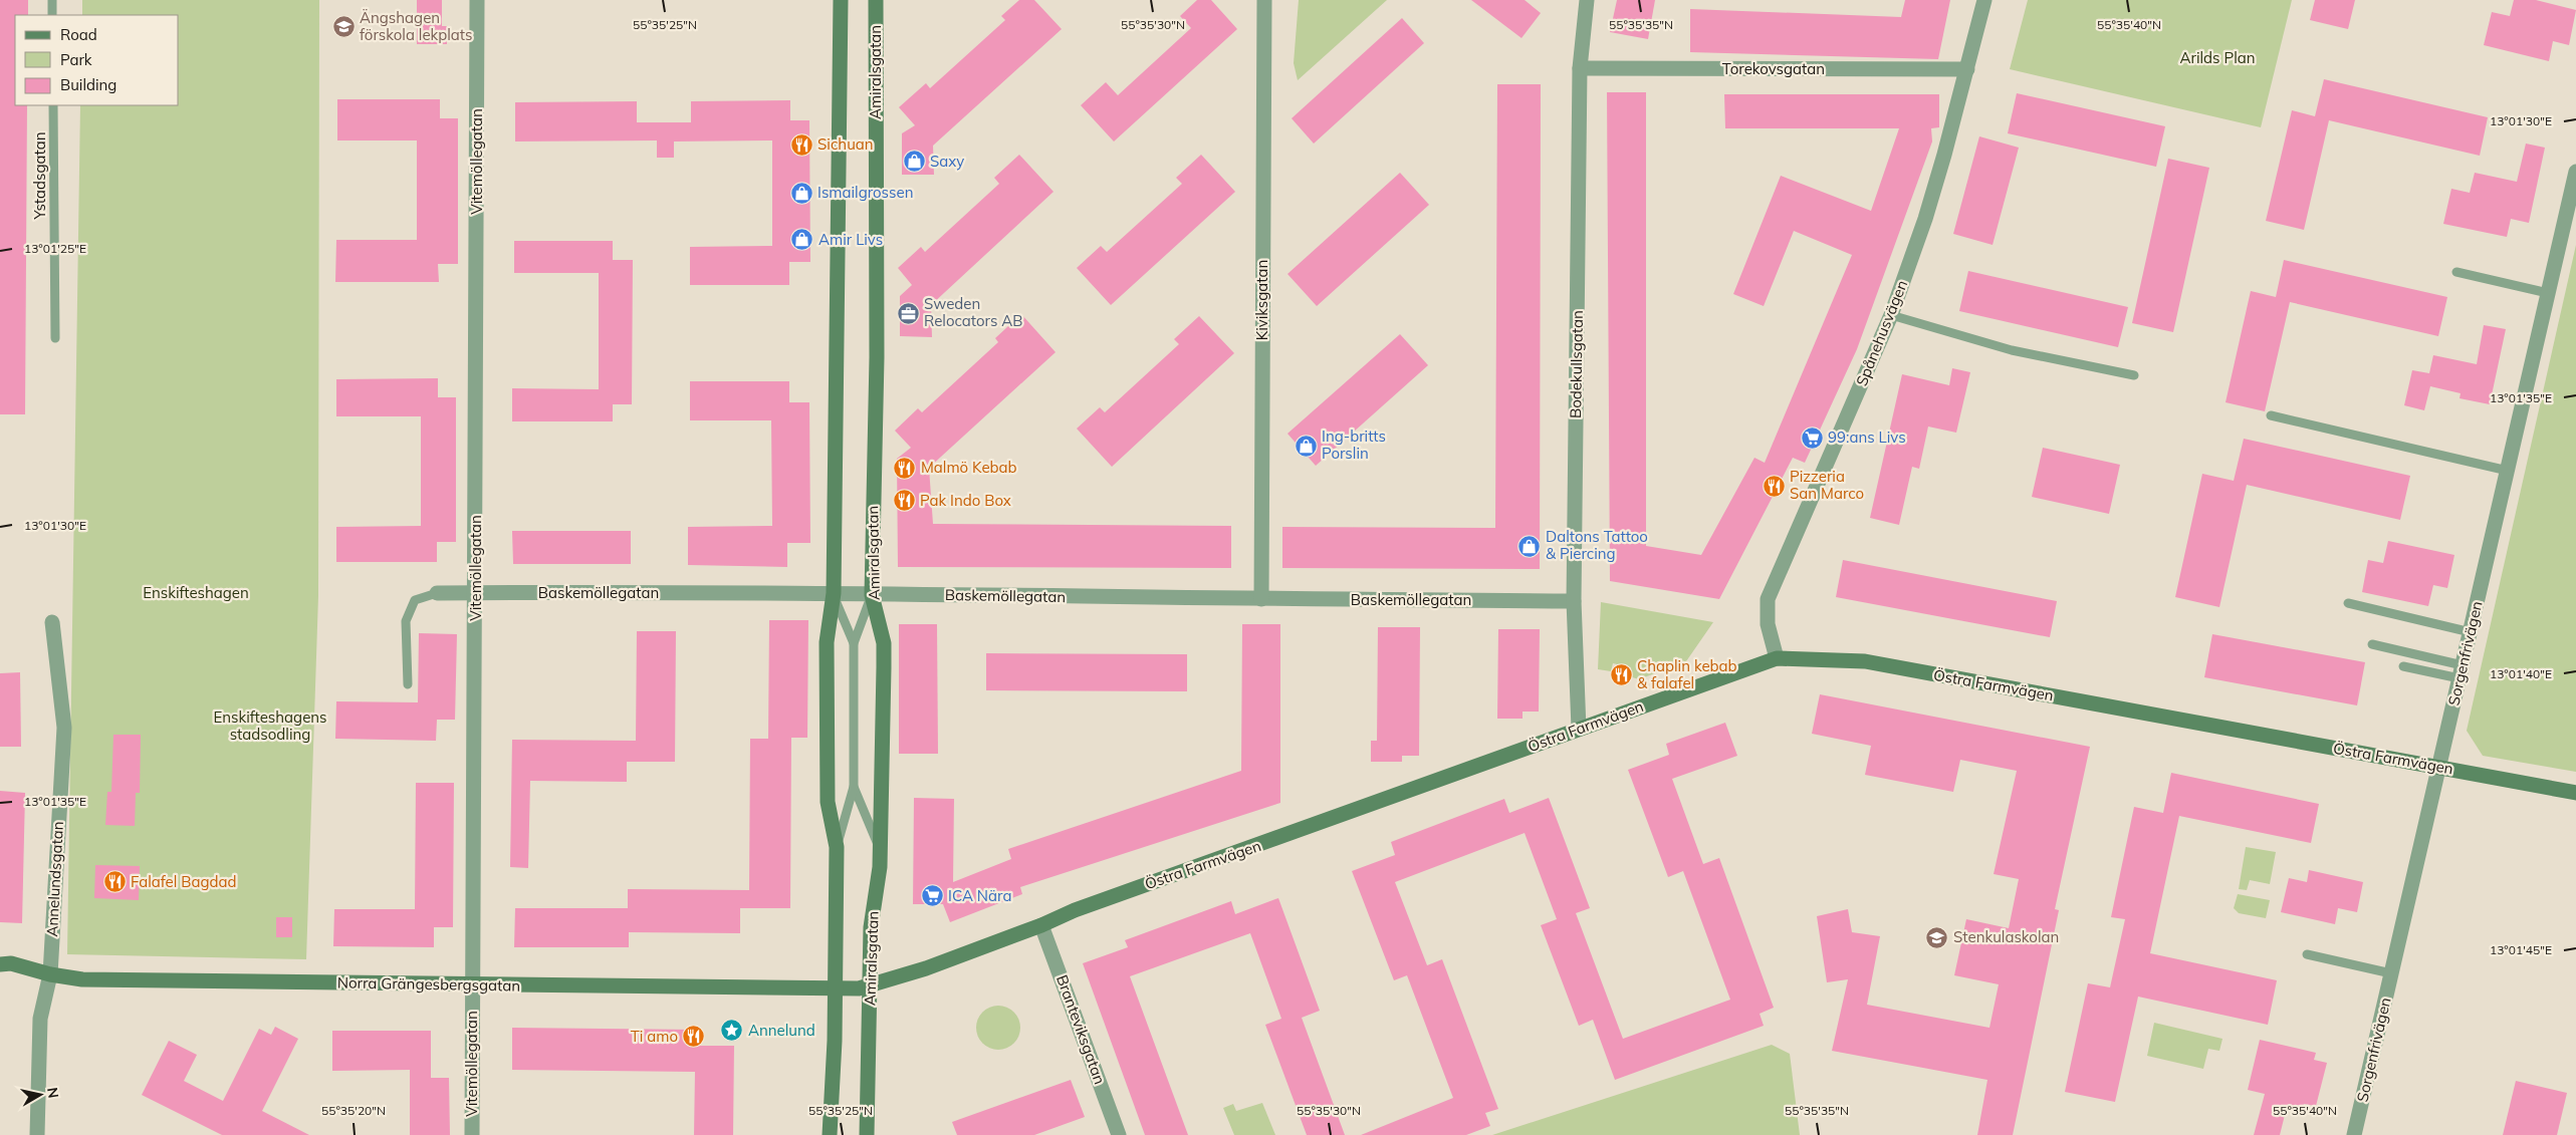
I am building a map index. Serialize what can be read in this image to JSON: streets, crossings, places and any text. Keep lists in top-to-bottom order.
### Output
{
  "streets": {
    "street": [
      "Torekovsgatan",
      "Amiralsgatan",
      "Vitemöllegatan",
      "Kiviksgatan",
      "Spånehusvägen",
      "Bodekullsgatan",
      "Baskemöllegatan",
      "Sorgenfrivägen",
      "Östra Farmvägen",
      "Annelundsgatan",
      "Norra Grängesbergsgatan",
      "Branteviksgatan"
    ],
    "lane": ["Ystadsgatan"]
  },
  "crossings": [
    ["Torekovsgatan", "Spånehusvägen"],
    ["Torekovsgatan", "Bodekullsgatan"],
    ["Amiralsgatan", "Baskemöllegatan"],
    ["Amiralsgatan", "Östra Farmvägen"],
    ["Amiralsgatan", "Norra Grängesbergsgatan"],
    ["Vitemöllegatan", "Baskemöllegatan"],
    ["Vitemöllegatan", "Norra Grängesbergsgatan"],
    ["Kiviksgatan", "Baskemöllegatan"],
    ["Spånehusvägen", "Östra Farmvägen"],
    ["Bodekullsgatan", "Baskemöllegatan"],
    ["Bodekullsgatan", "Östra Farmvägen"],
    ["Sorgenfrivägen", "Östra Farmvägen"],
    ["Östra Farmvägen", "Norra Grängesbergsgatan"],
    ["Östra Farmvägen", "Branteviksgatan"],
    ["Annelundsgatan", "Norra Grängesbergsgatan"]
  ],
  "parks": ["Arilds Plan", "Enskifteshagen", "Enskifteshagens stadsodling"],
  "places": {
    "school or university": ["Ängshagen förskola lekplats", "Stenkulaskolan"],
    "restaurant": [
      "Sichuan",
      "Malmö Kebab",
      "Pizzeria San Marco",
      "Pak Indo Box",
      "Chaplin kebab & falafel",
      "Falafel Bagdad",
      "Ti amo"
    ],
    "shop": [
      "Saxy",
      "Ismailgrossen",
      "Amir Livs",
      "Ing-britts Porslin",
      "Daltons Tattoo & Piercing"
    ],
    "office": ["Sweden Relocators AB"],
    "supermarket": ["99:ans Livs", "ICA Nära"],
    "place": ["Annelund"]
  },
  "legend": ["Road", "Park", "Building"],
  "north": "right",
  "coordinates": [
    "55°35'25\"N",
    "55°35'30\"N",
    "55°35'35\"N",
    "55°35'40\"N",
    "13°01'30\"E",
    "13°01'25\"E",
    "13°01'35\"E",
    "13°01'40\"E",
    "13°01'45\"E",
    "55°35'20\"N"
  ]
}
